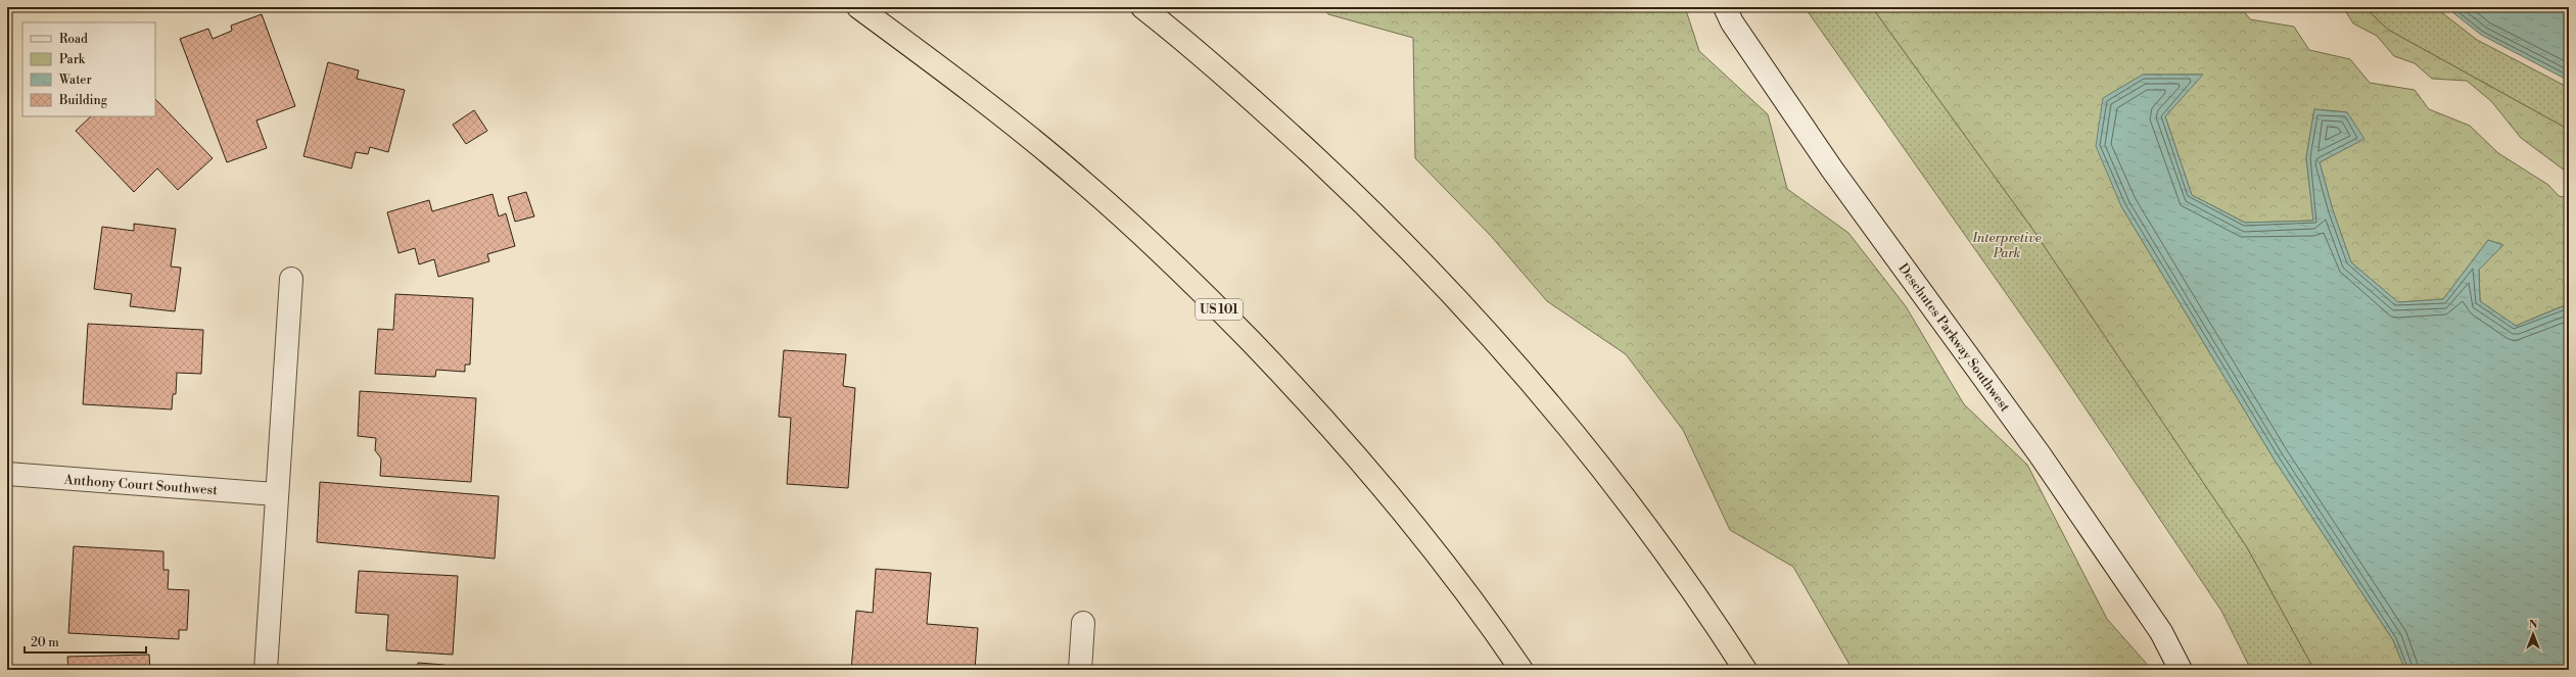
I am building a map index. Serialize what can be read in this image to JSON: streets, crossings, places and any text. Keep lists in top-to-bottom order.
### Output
{
  "streets": {
    "highway": ["US 101"],
    "street": ["Deschutes Parkway Southwest", "Anthony Court Southwest"]
  },
  "parks": ["Interpretive Park"],
  "legend": [
    "Road",
    "Park",
    "Water",
    "Building"
  ],
  "scale_bar": "20 m",
  "north": "top"
}
